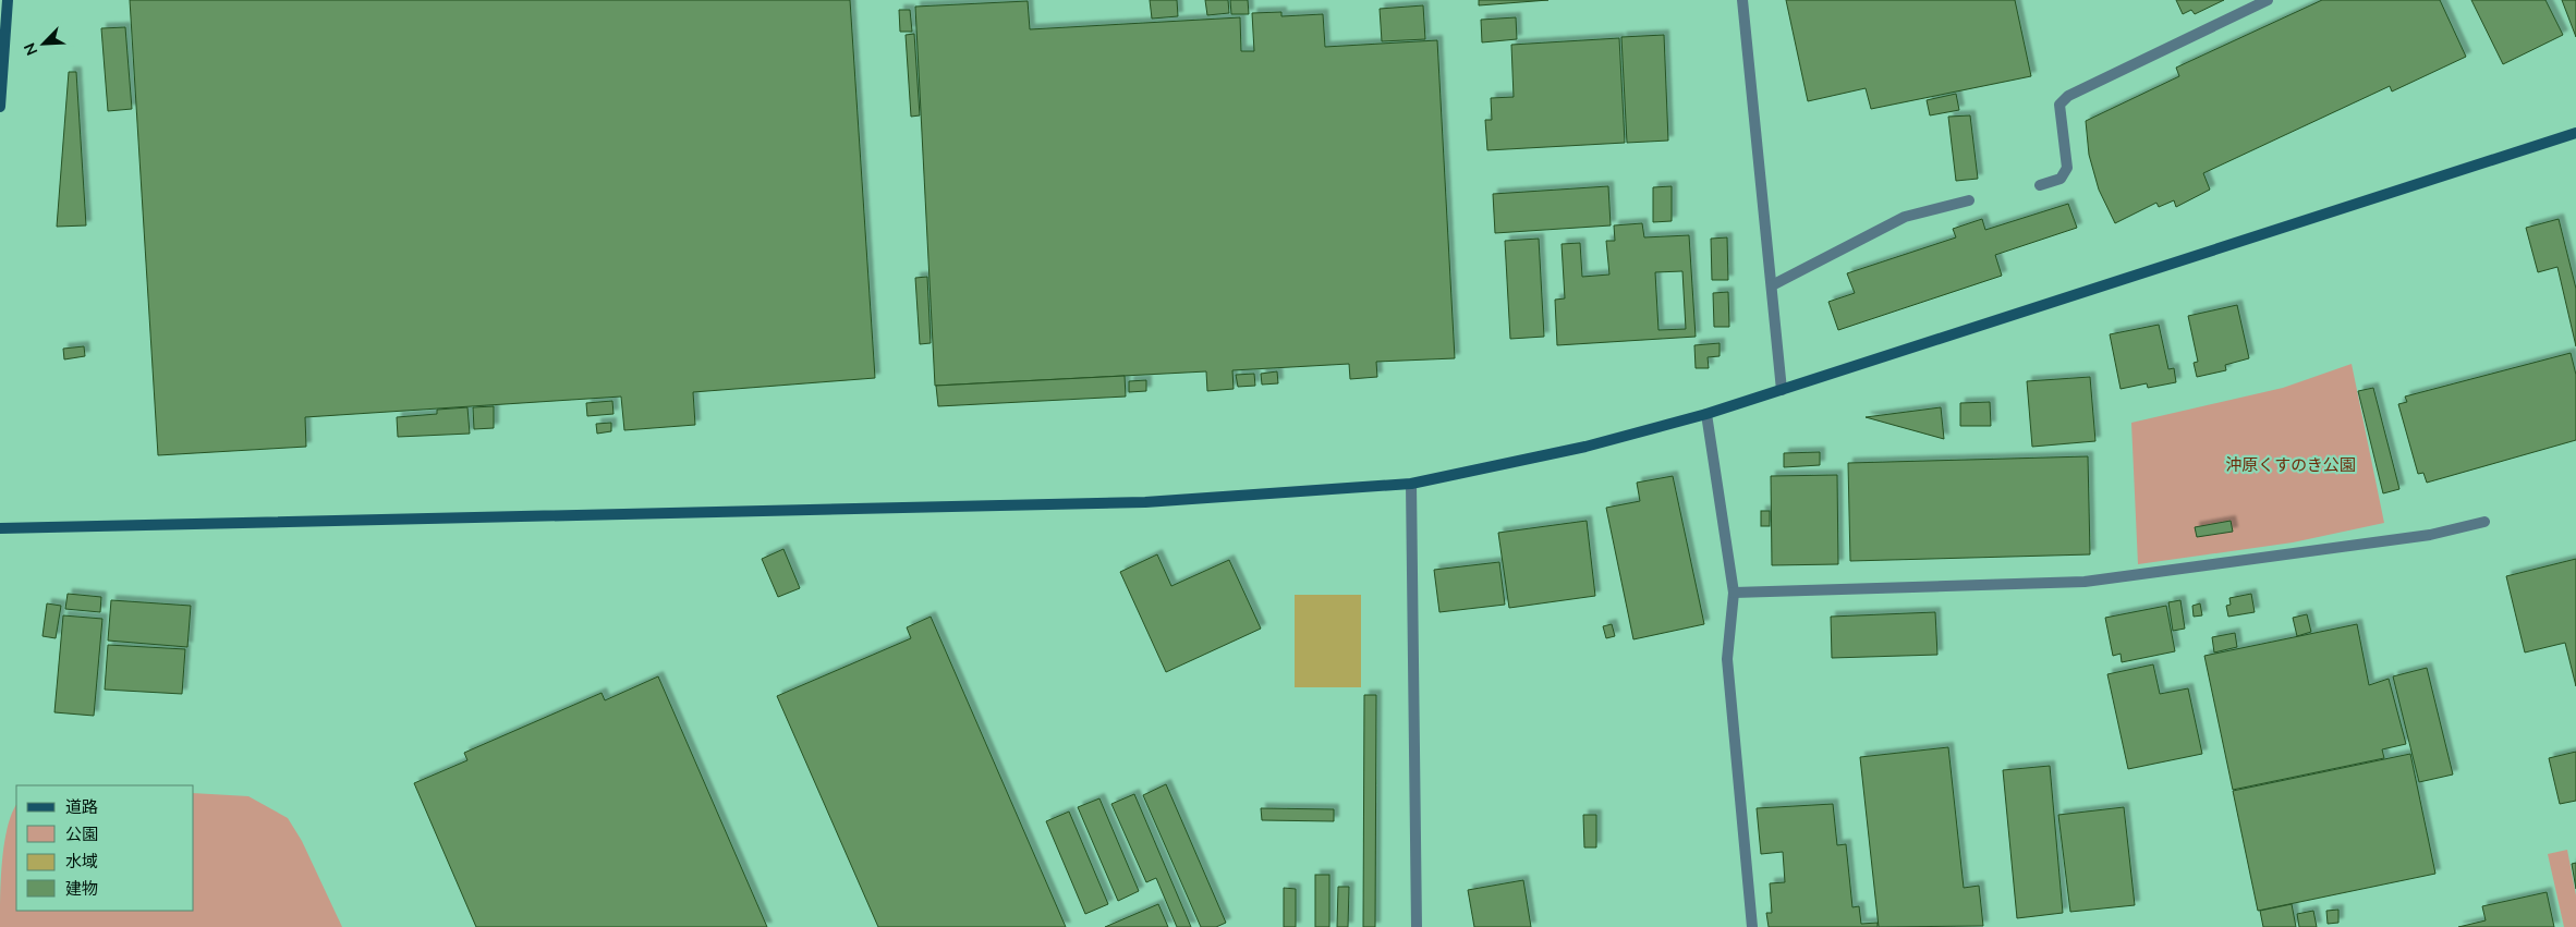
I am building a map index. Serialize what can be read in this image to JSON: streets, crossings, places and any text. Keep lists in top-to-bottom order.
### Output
{
  "parks": ["沖原くすのき公園"],
  "legend": [
    "道路",
    "公園",
    "水域",
    "建物"
  ],
  "north": "bottom left"
}
